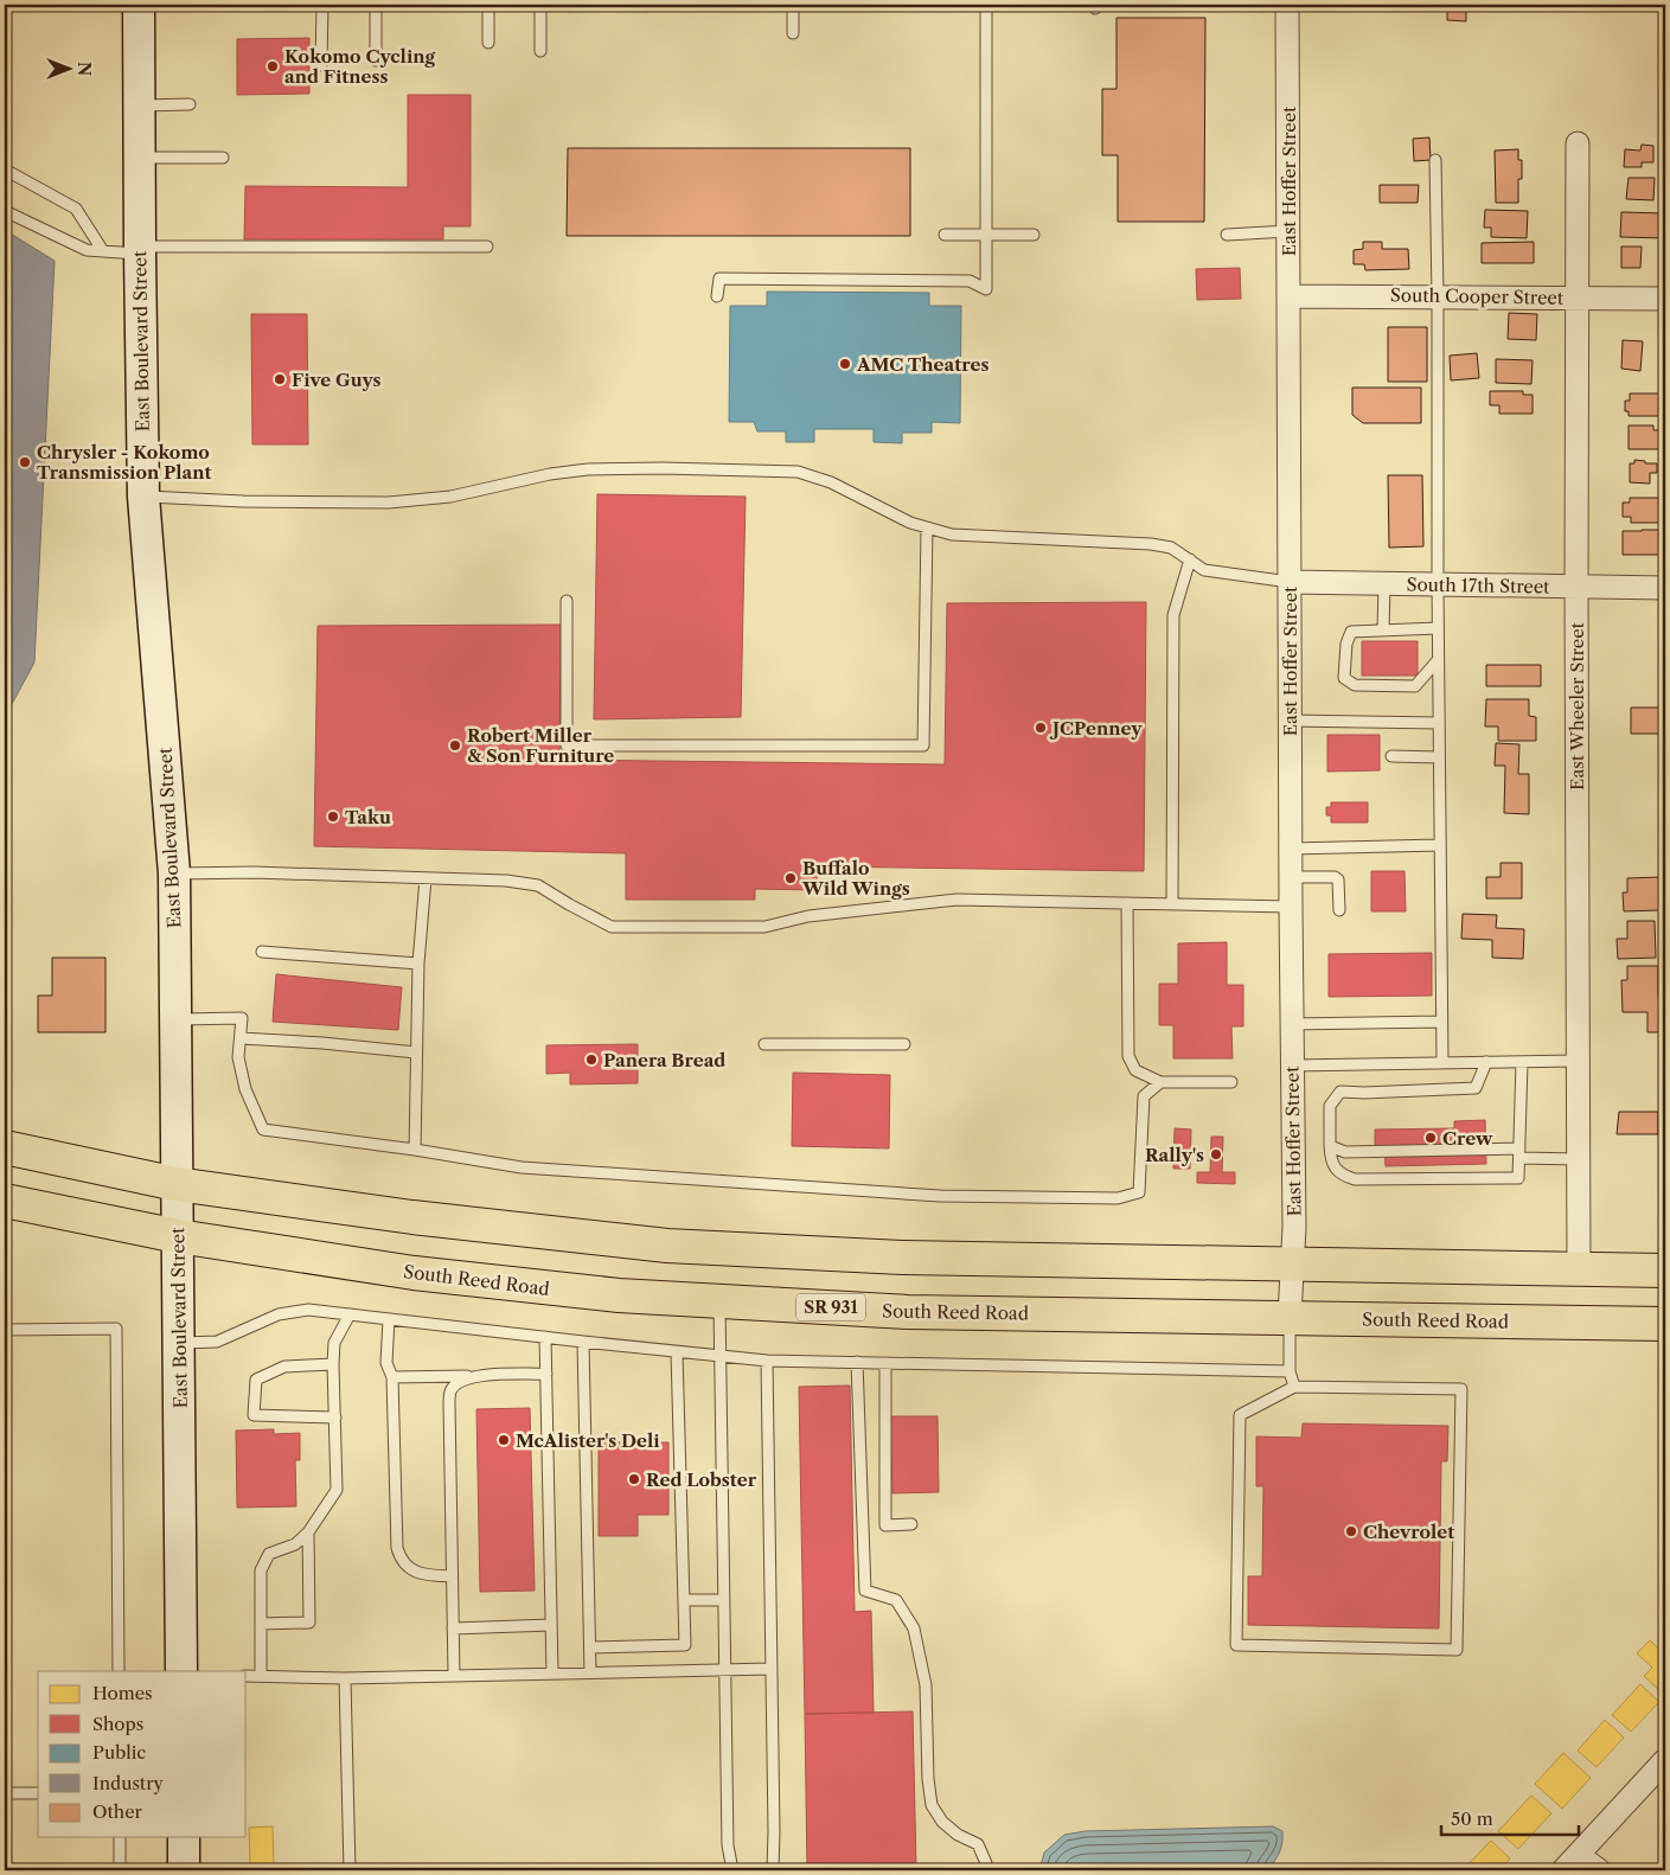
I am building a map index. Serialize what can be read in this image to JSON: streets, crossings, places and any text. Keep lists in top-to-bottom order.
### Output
{
  "streets": {
    "main road": ["East Boulevard Street", "South Reed Road", "SR 931"],
    "street": [
      "East Hoffer Street",
      "South Cooper Street",
      "South 17th Street",
      "East Wheeler Street"
    ]
  },
  "crossings": [
    ["East Hoffer Street", "South Cooper Street"],
    ["East Hoffer Street", "South 17th Street"],
    ["East Hoffer Street", "South Reed Road"],
    ["South Cooper Street", "East Wheeler Street"],
    ["East Boulevard Street", "South Reed Road"],
    ["South 17th Street", "East Wheeler Street"]
  ],
  "places": [
    "Kokomo Cycling and Fitness",
    "AMC Theatres",
    "Five Guys",
    "Chrysler - Kokomo Transmission Plant",
    "JCPenney",
    "Robert Miller & Son Furniture",
    "Taku",
    "Buffalo Wild Wings",
    "Panera Bread",
    "Crew",
    "Rally's",
    "McAlister's Deli",
    "Red Lobster",
    "Chevrolet"
  ],
  "legend": [
    "Homes",
    "Shops",
    "Public",
    "Industry",
    "Other"
  ],
  "scale_bar": "50 m",
  "north": "right"
}
